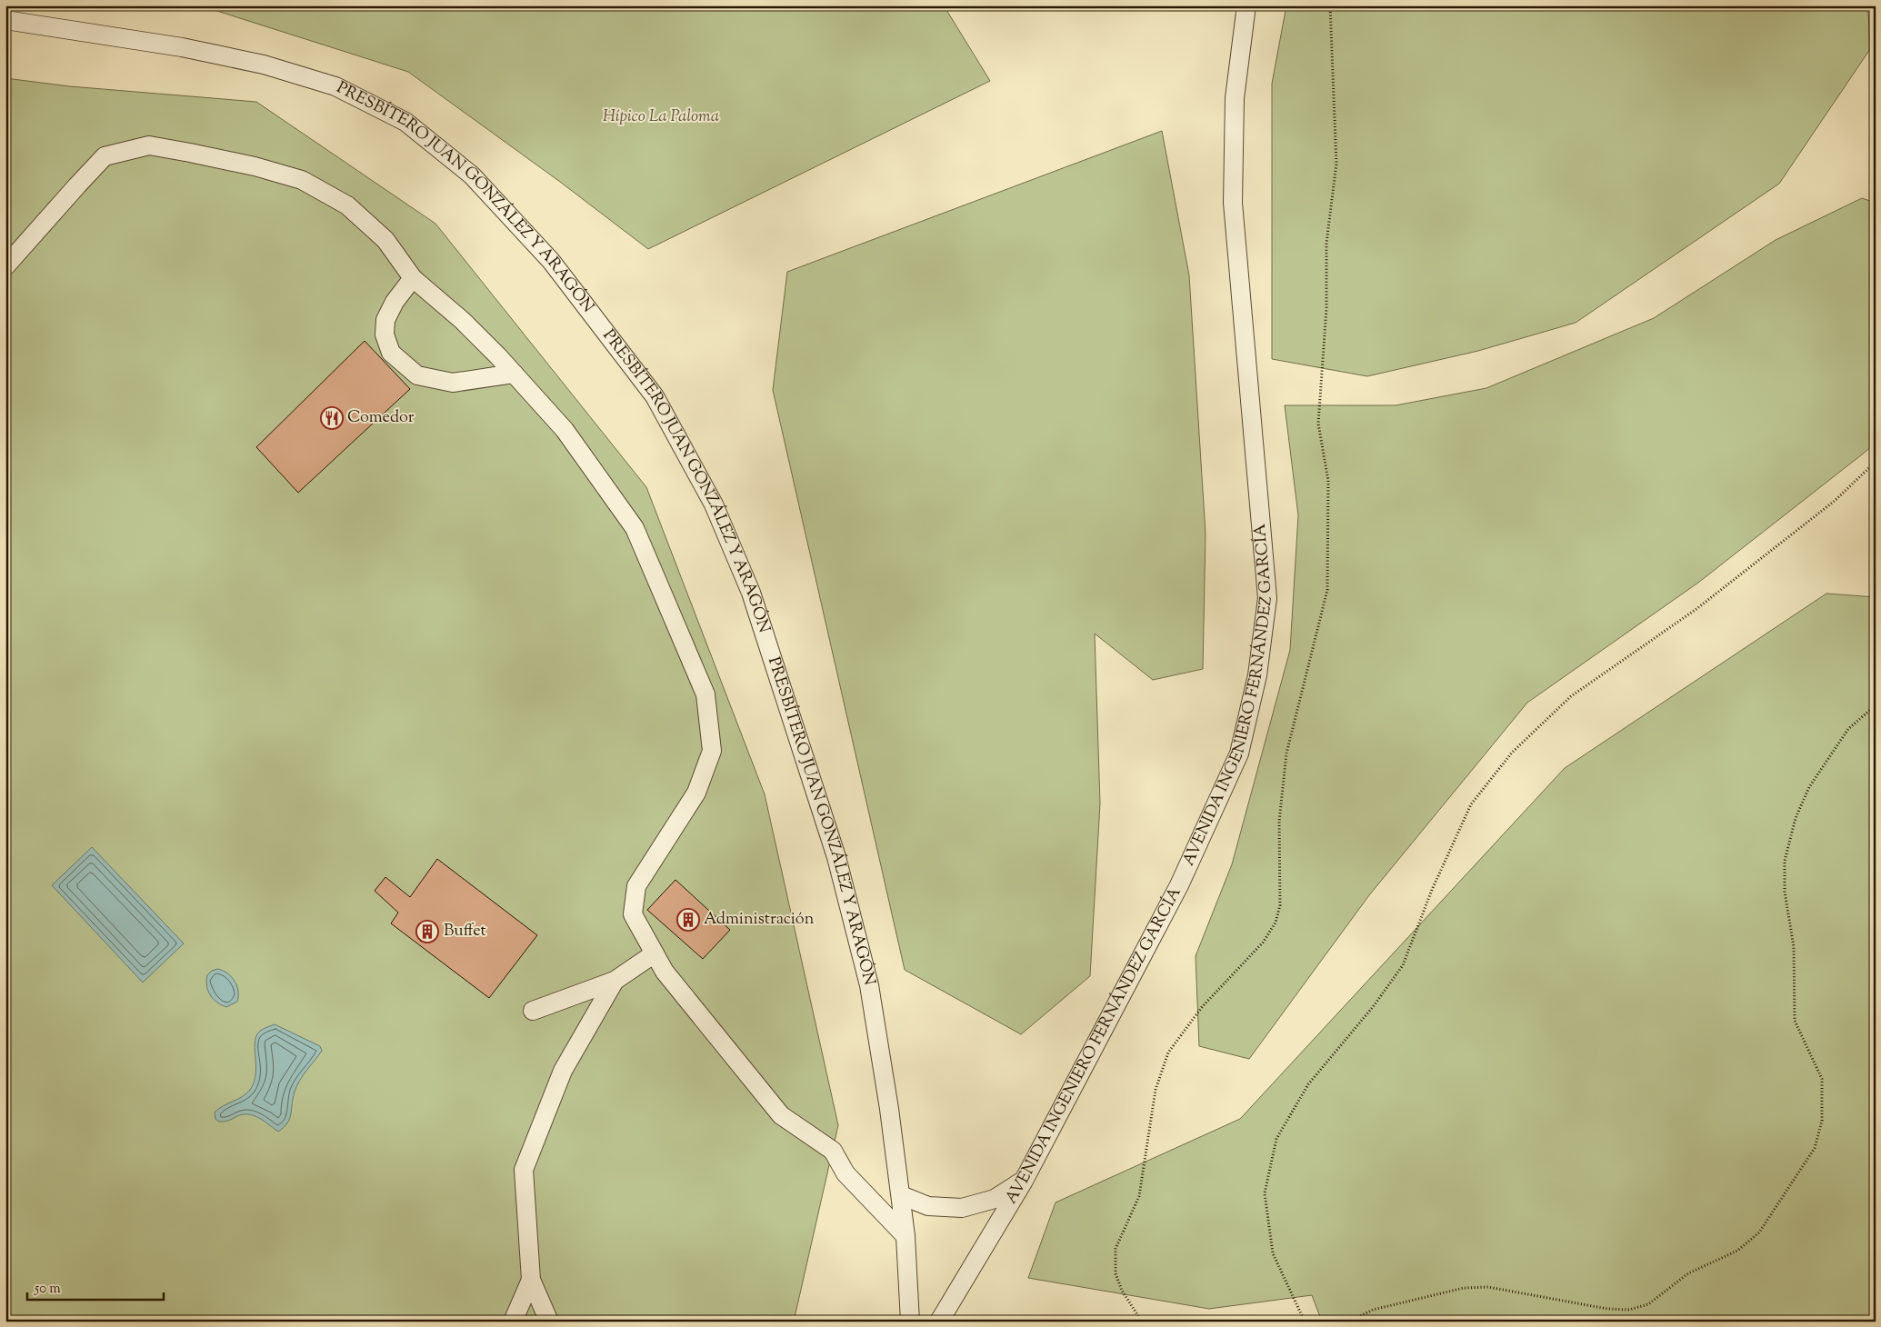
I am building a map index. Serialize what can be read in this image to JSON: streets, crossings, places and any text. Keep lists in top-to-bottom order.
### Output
{
  "streets": {
    "street": ["PRESBÍTERO JUAN GONZÁLEZ Y ARAGÓN", "AVENIDA INGENIERO FERNÁNDEZ GARCÍA"]
  },
  "parks": ["Hípico La Paloma"],
  "places": {
    "restaurant": ["Comedor"],
    "building": ["Administración", "Buffet"]
  },
  "scale_bar": "50 m"
}
